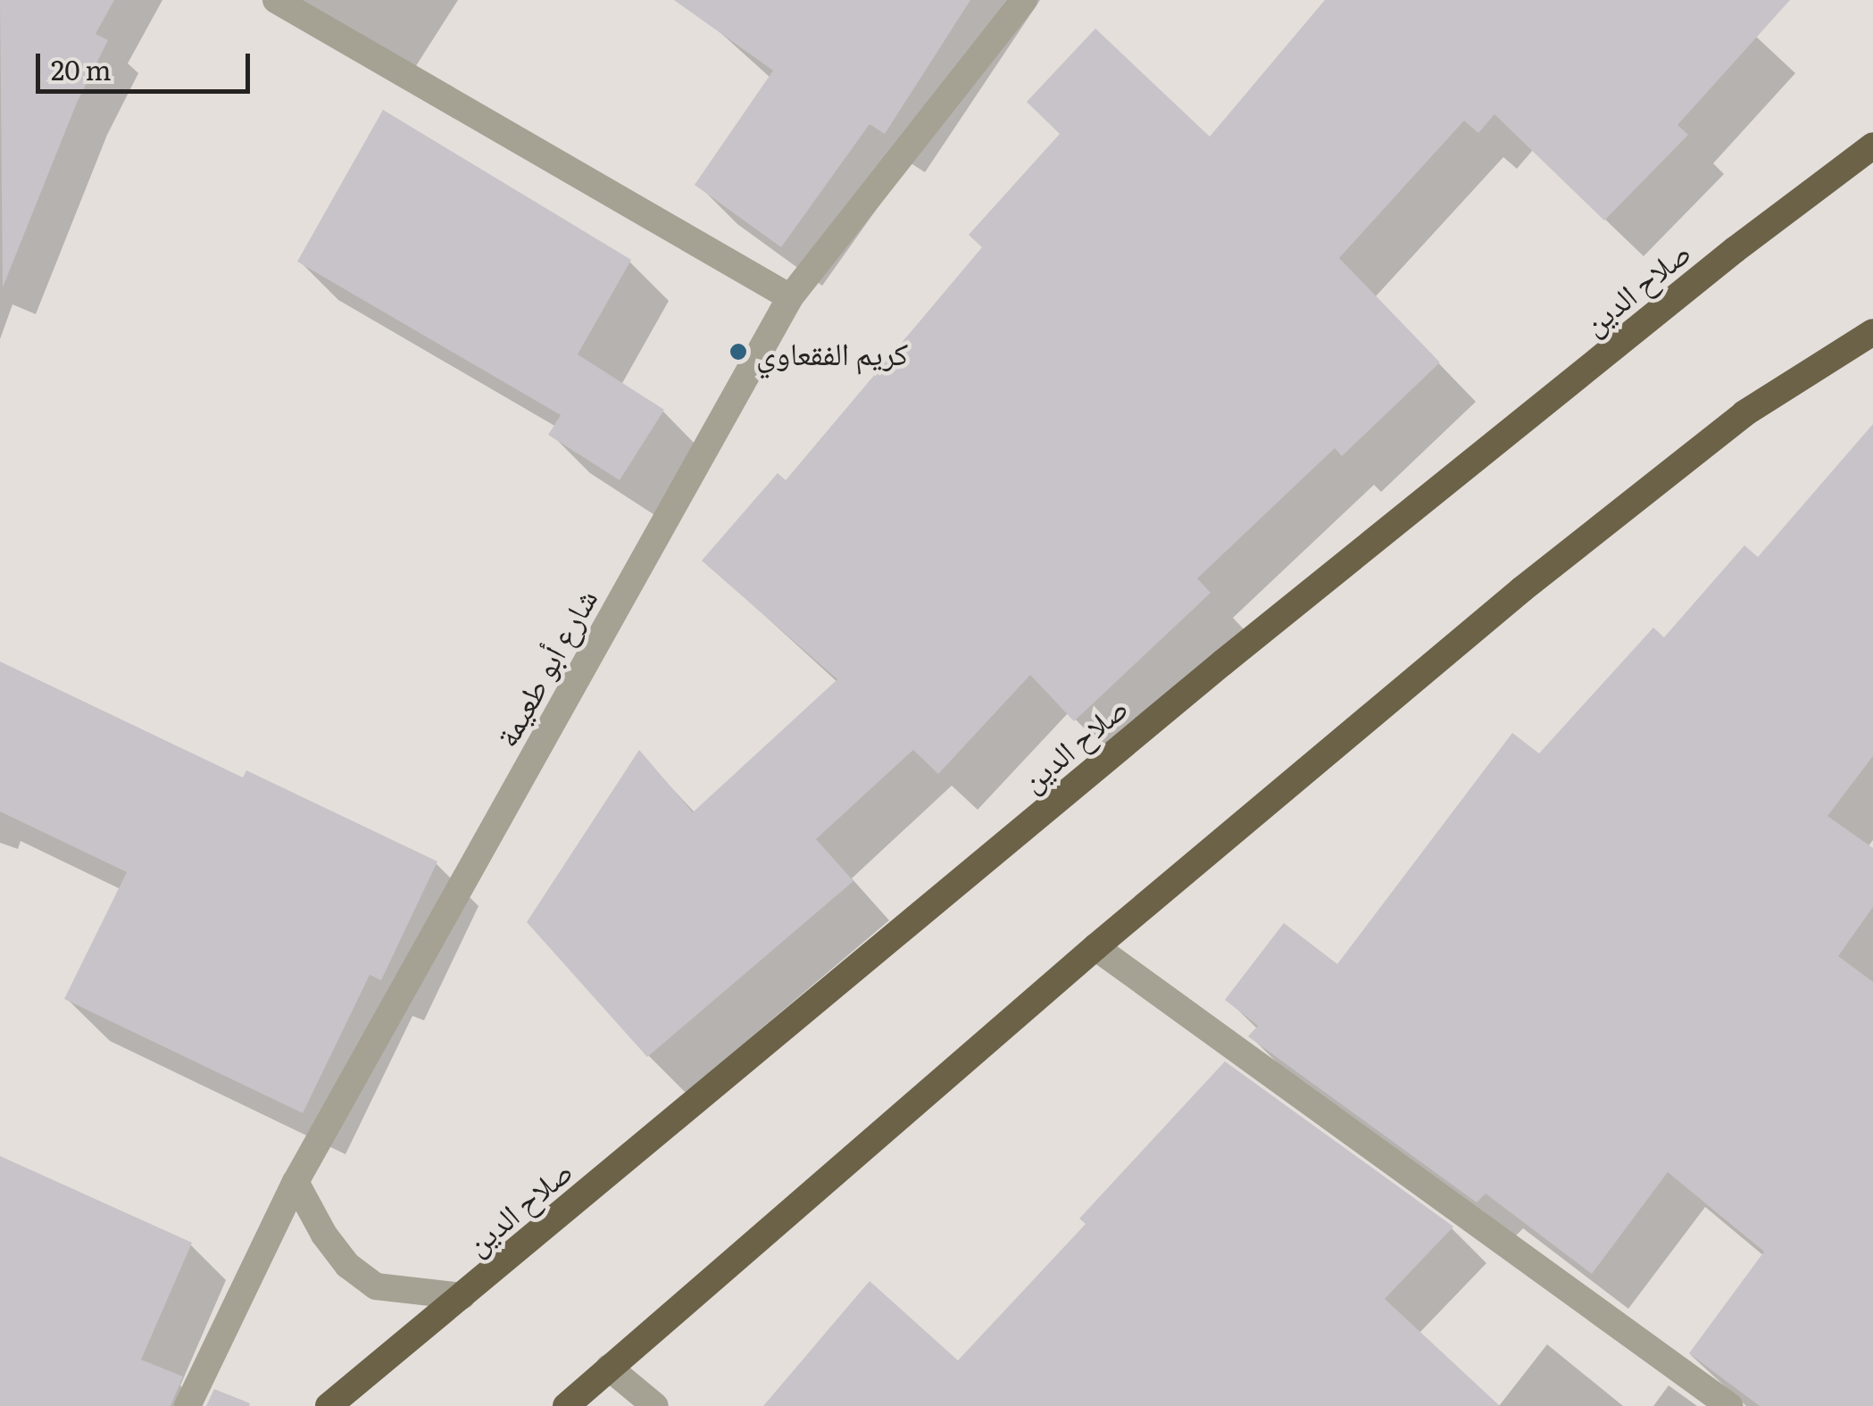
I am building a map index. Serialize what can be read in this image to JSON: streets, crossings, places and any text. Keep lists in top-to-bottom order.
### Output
{
  "streets": {
    "highway": ["صلاح الدين"],
    "street": ["شارع أبو طعيمة"]
  },
  "places": ["كريم الفقعاوي"],
  "scale_bar": "20 m"
}
